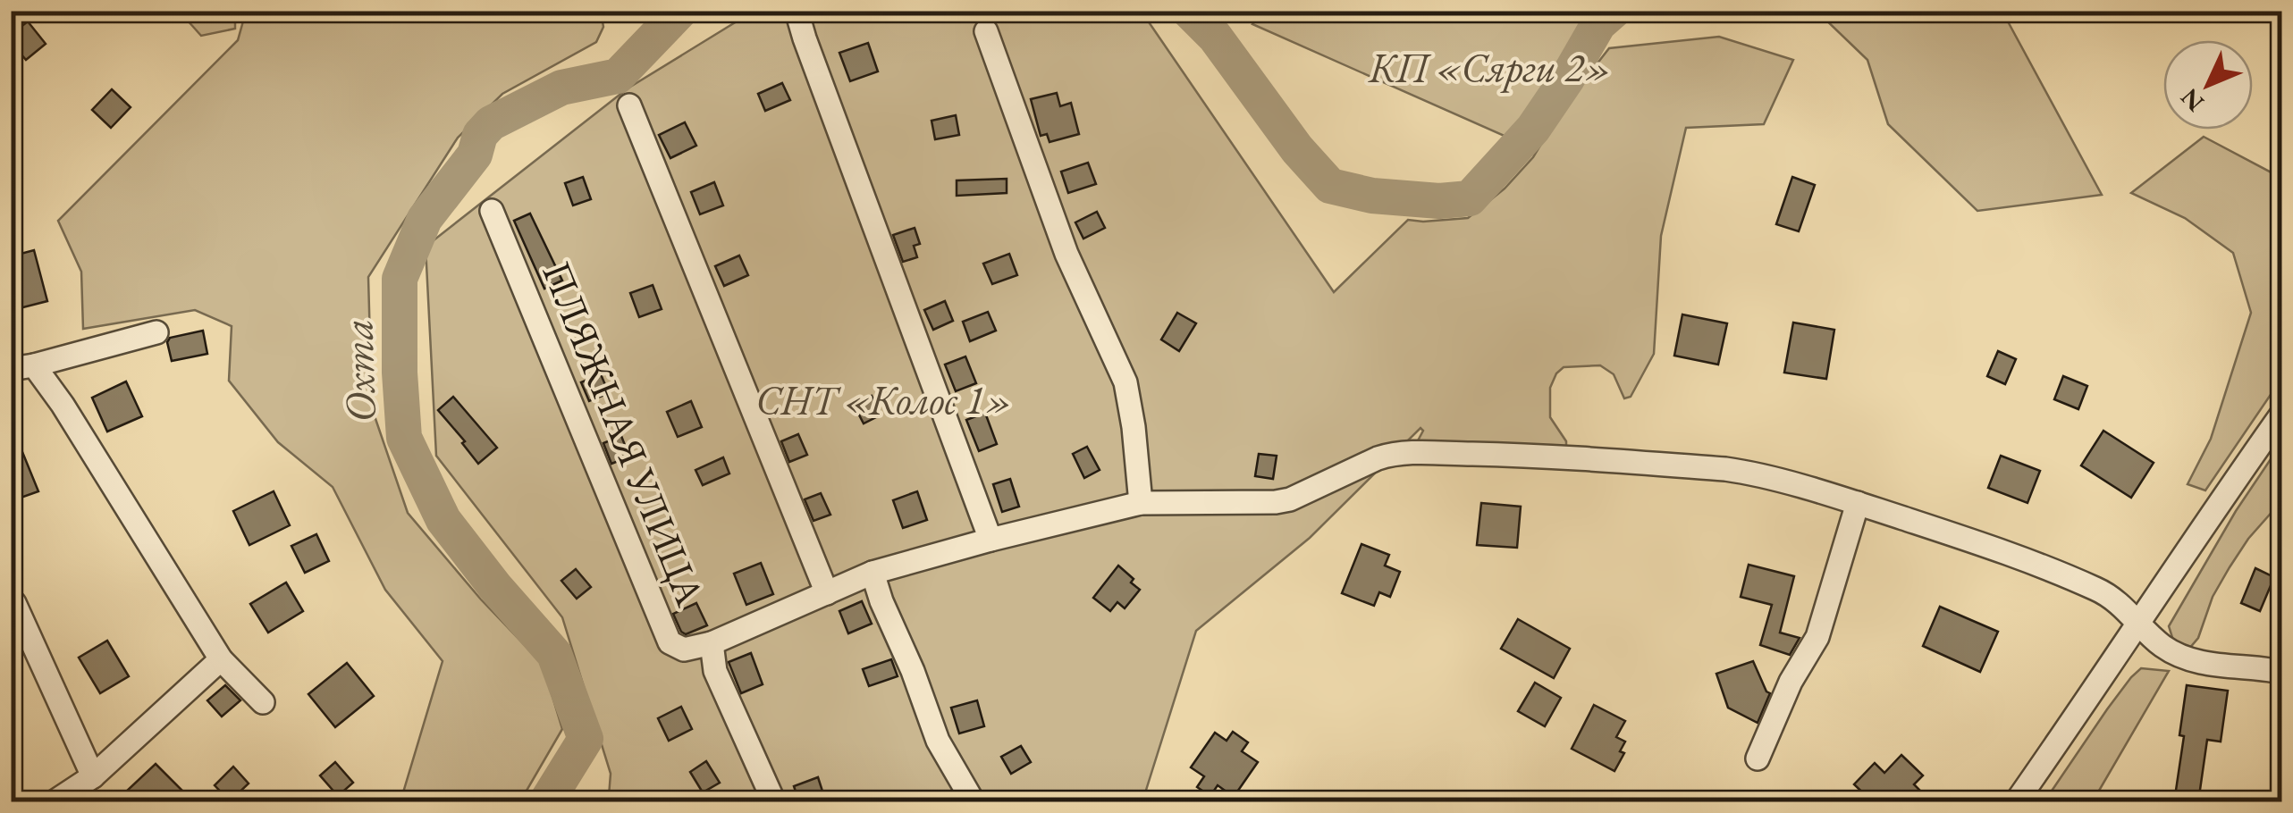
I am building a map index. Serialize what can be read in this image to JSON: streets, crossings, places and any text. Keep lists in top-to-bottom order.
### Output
{
  "streets": {
    "street": ["ПЛЯЖНАЯ УЛИЦА"]
  },
  "water": ["Охта"],
  "parks": ["КП «Сярги 2»", "СНТ «Колос 1»"],
  "north": "bottom left"
}
